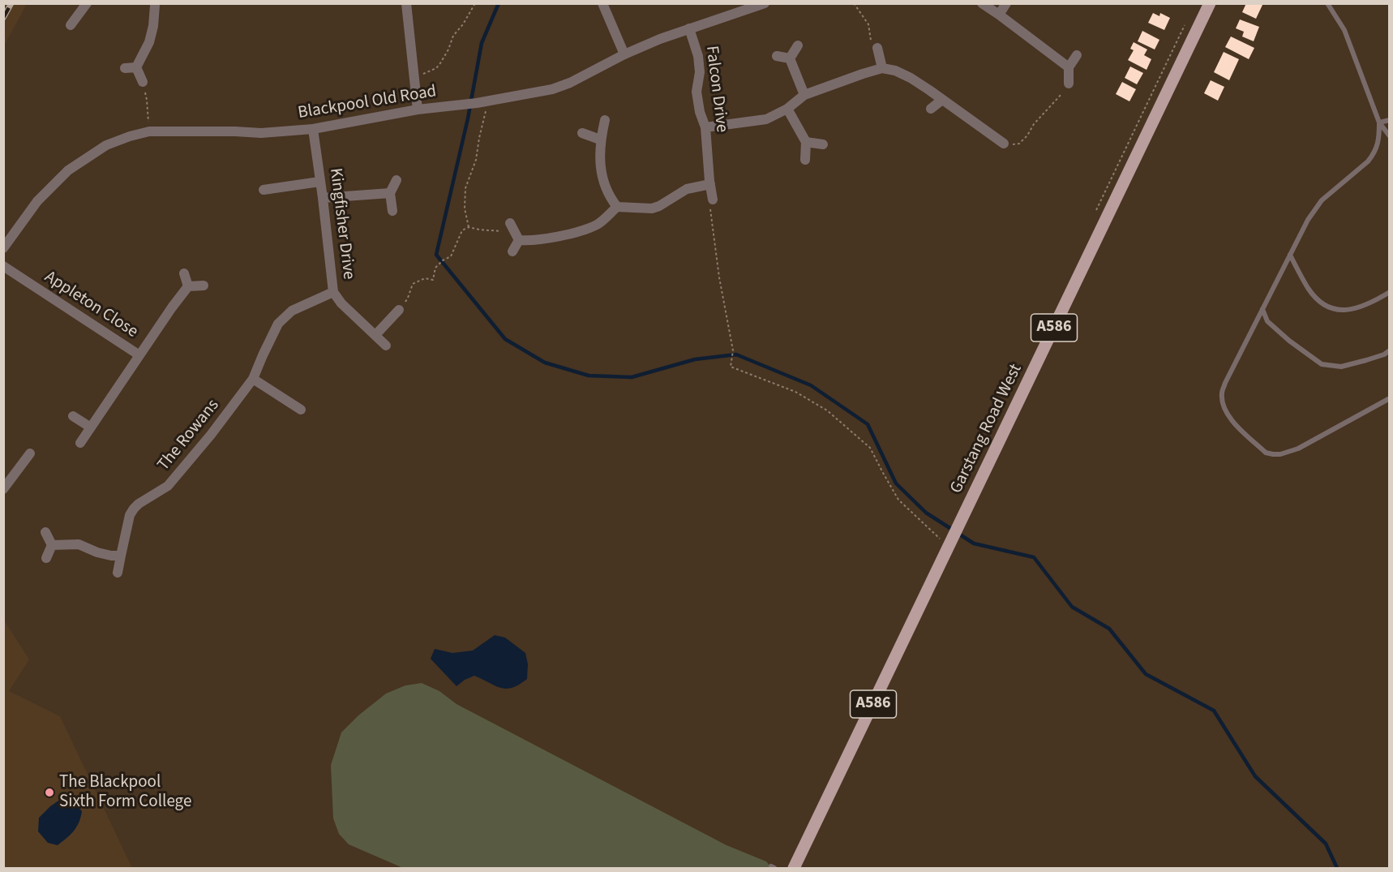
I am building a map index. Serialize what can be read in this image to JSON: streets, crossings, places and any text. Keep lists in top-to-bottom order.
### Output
{
  "streets": {
    "main road": ["A586", "Garstang Road West"],
    "street": [
      "Falcon Drive",
      "Blackpool Old Road",
      "Kingfisher Drive",
      "Appleton Close",
      "The Rowans"
    ]
  },
  "crossings": [
    ["Falcon Drive", "Blackpool Old Road"],
    ["Blackpool Old Road", "Kingfisher Drive"],
    ["Kingfisher Drive", "The Rowans"]
  ],
  "places": ["The Blackpool Sixth Form College"]
}
